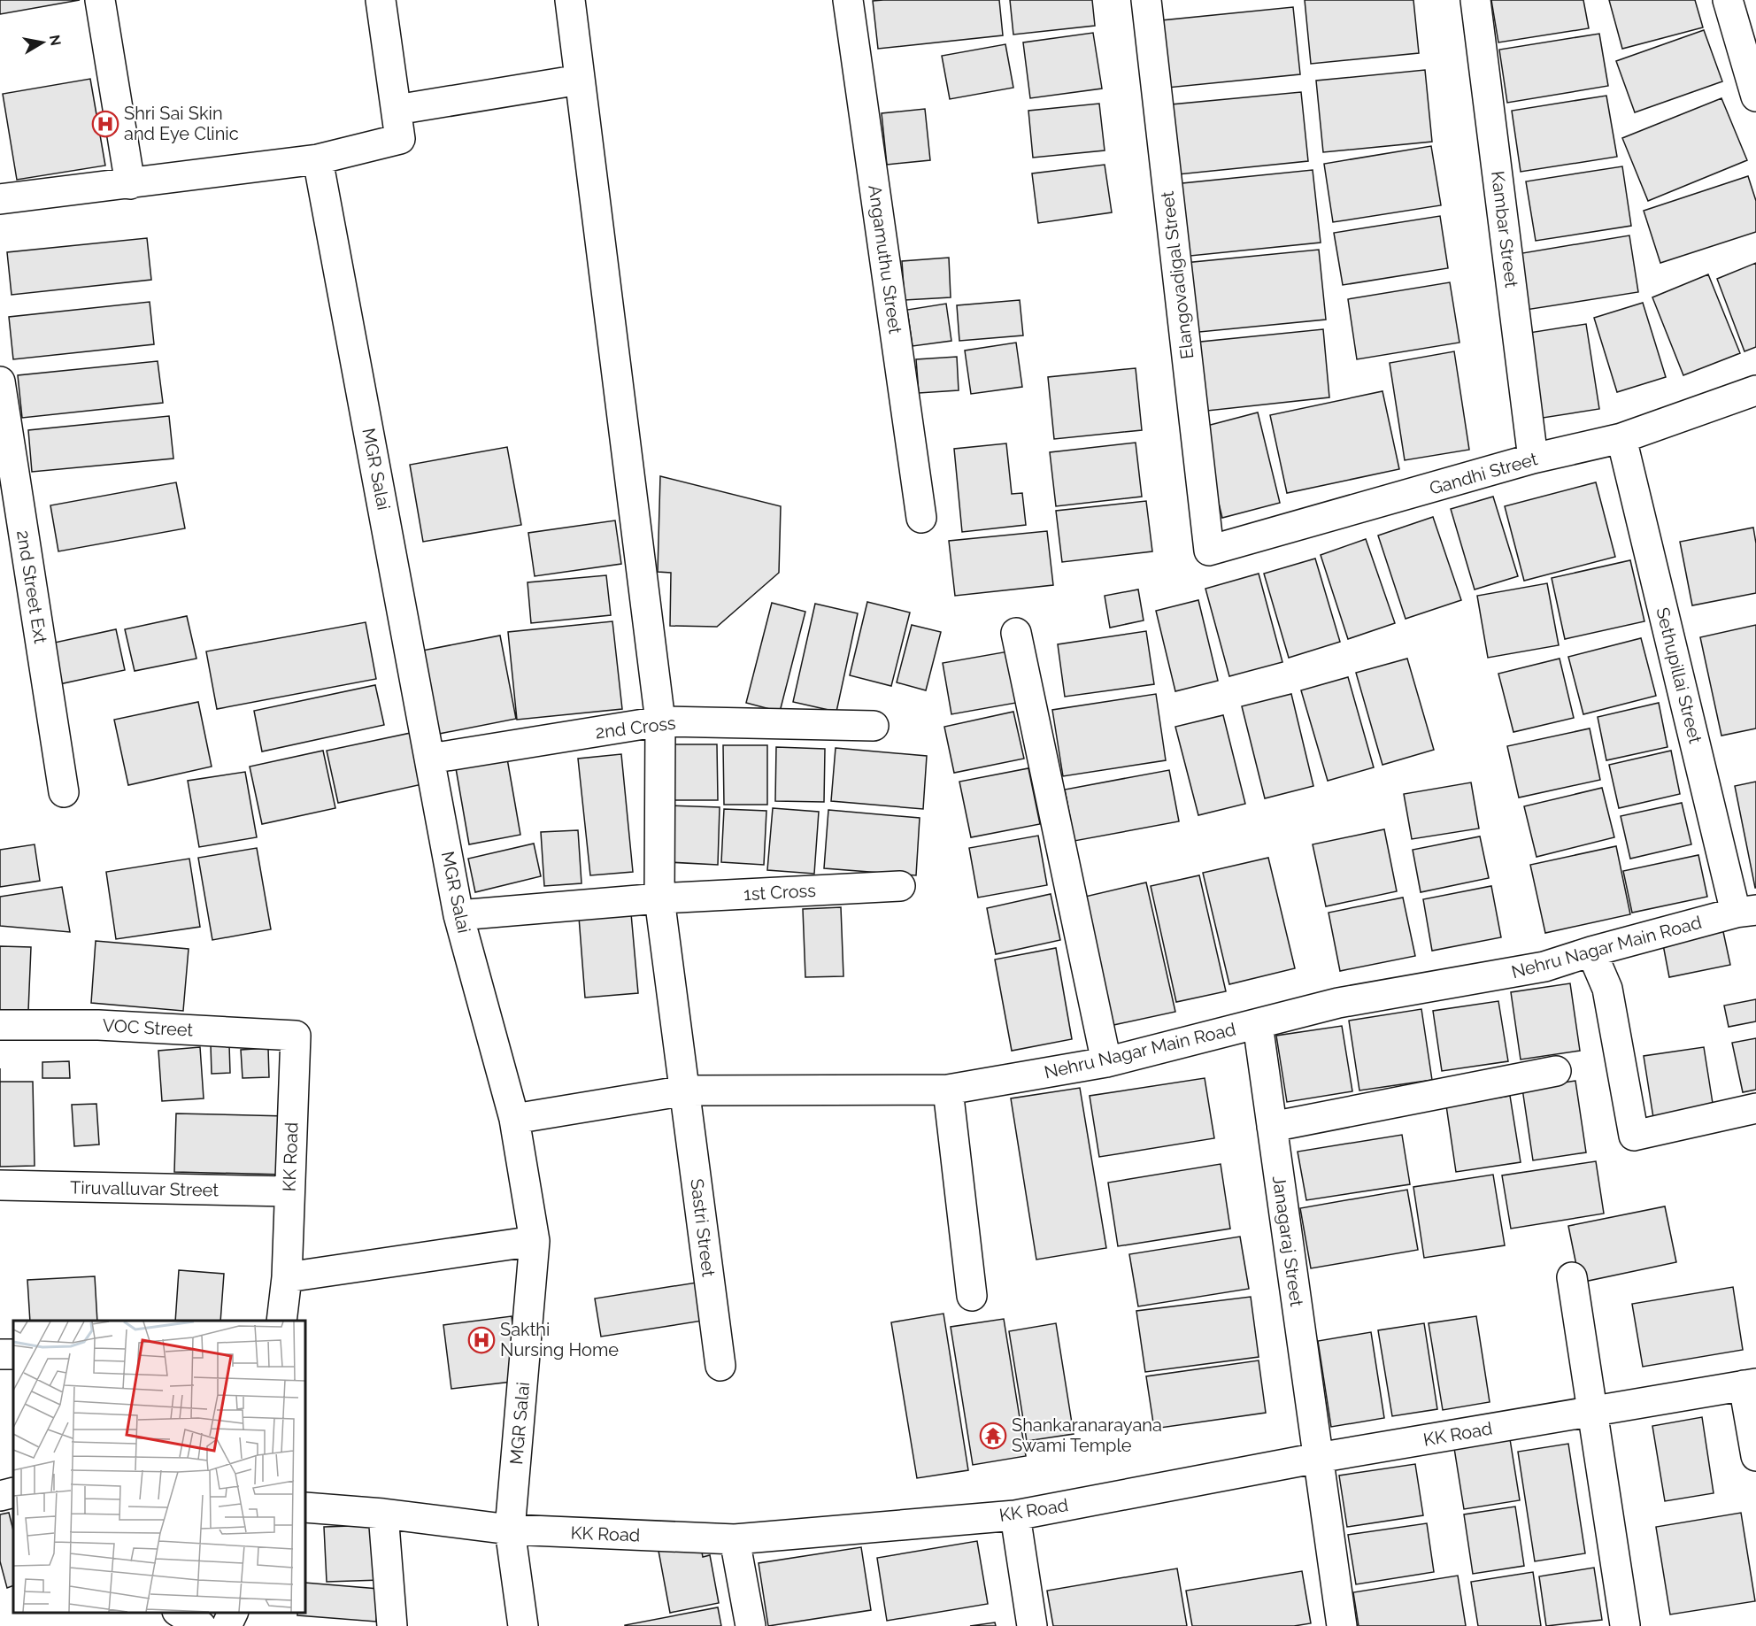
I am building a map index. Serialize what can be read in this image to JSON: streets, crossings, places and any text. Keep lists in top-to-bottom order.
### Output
{
  "streets": {
    "street": [
      "Kambar Street",
      "Angamuthu Street",
      "Elangovadigal Street",
      "MGR Salai",
      "Gandhi Street",
      "2nd Street Ext",
      "Sethupillai Street",
      "2nd Cross",
      "1st Cross",
      "Nehru Nagar Main Road",
      "VOC Street",
      "KK Road",
      "Tiruvalluvar Street",
      "Sastri Street",
      "Janagaraj Street"
    ]
  },
  "crossings": [
    ["Kambar Street", "Gandhi Street"],
    ["Elangovadigal Street", "Gandhi Street"],
    ["MGR Salai", "2nd Cross"],
    ["MGR Salai", "1st Cross"],
    ["MGR Salai", "Nehru Nagar Main Road"],
    ["MGR Salai", "KK Road"],
    ["Gandhi Street", "Sethupillai Street"],
    ["Sethupillai Street", "Nehru Nagar Main Road"],
    ["2nd Cross", "Sastri Street"],
    ["1st Cross", "Sastri Street"],
    ["Nehru Nagar Main Road", "Sastri Street"],
    ["Nehru Nagar Main Road", "Janagaraj Street"],
    ["VOC Street", "KK Road"],
    ["KK Road", "Tiruvalluvar Street"],
    ["KK Road", "Janagaraj Street"]
  ],
  "places": {
    "hospital": ["Shri Sai Skin and Eye Clinic", "Sakthi Nursing Home"],
    "temple": ["Shankaranarayana Swami Temple"]
  },
  "north": "right"
}
